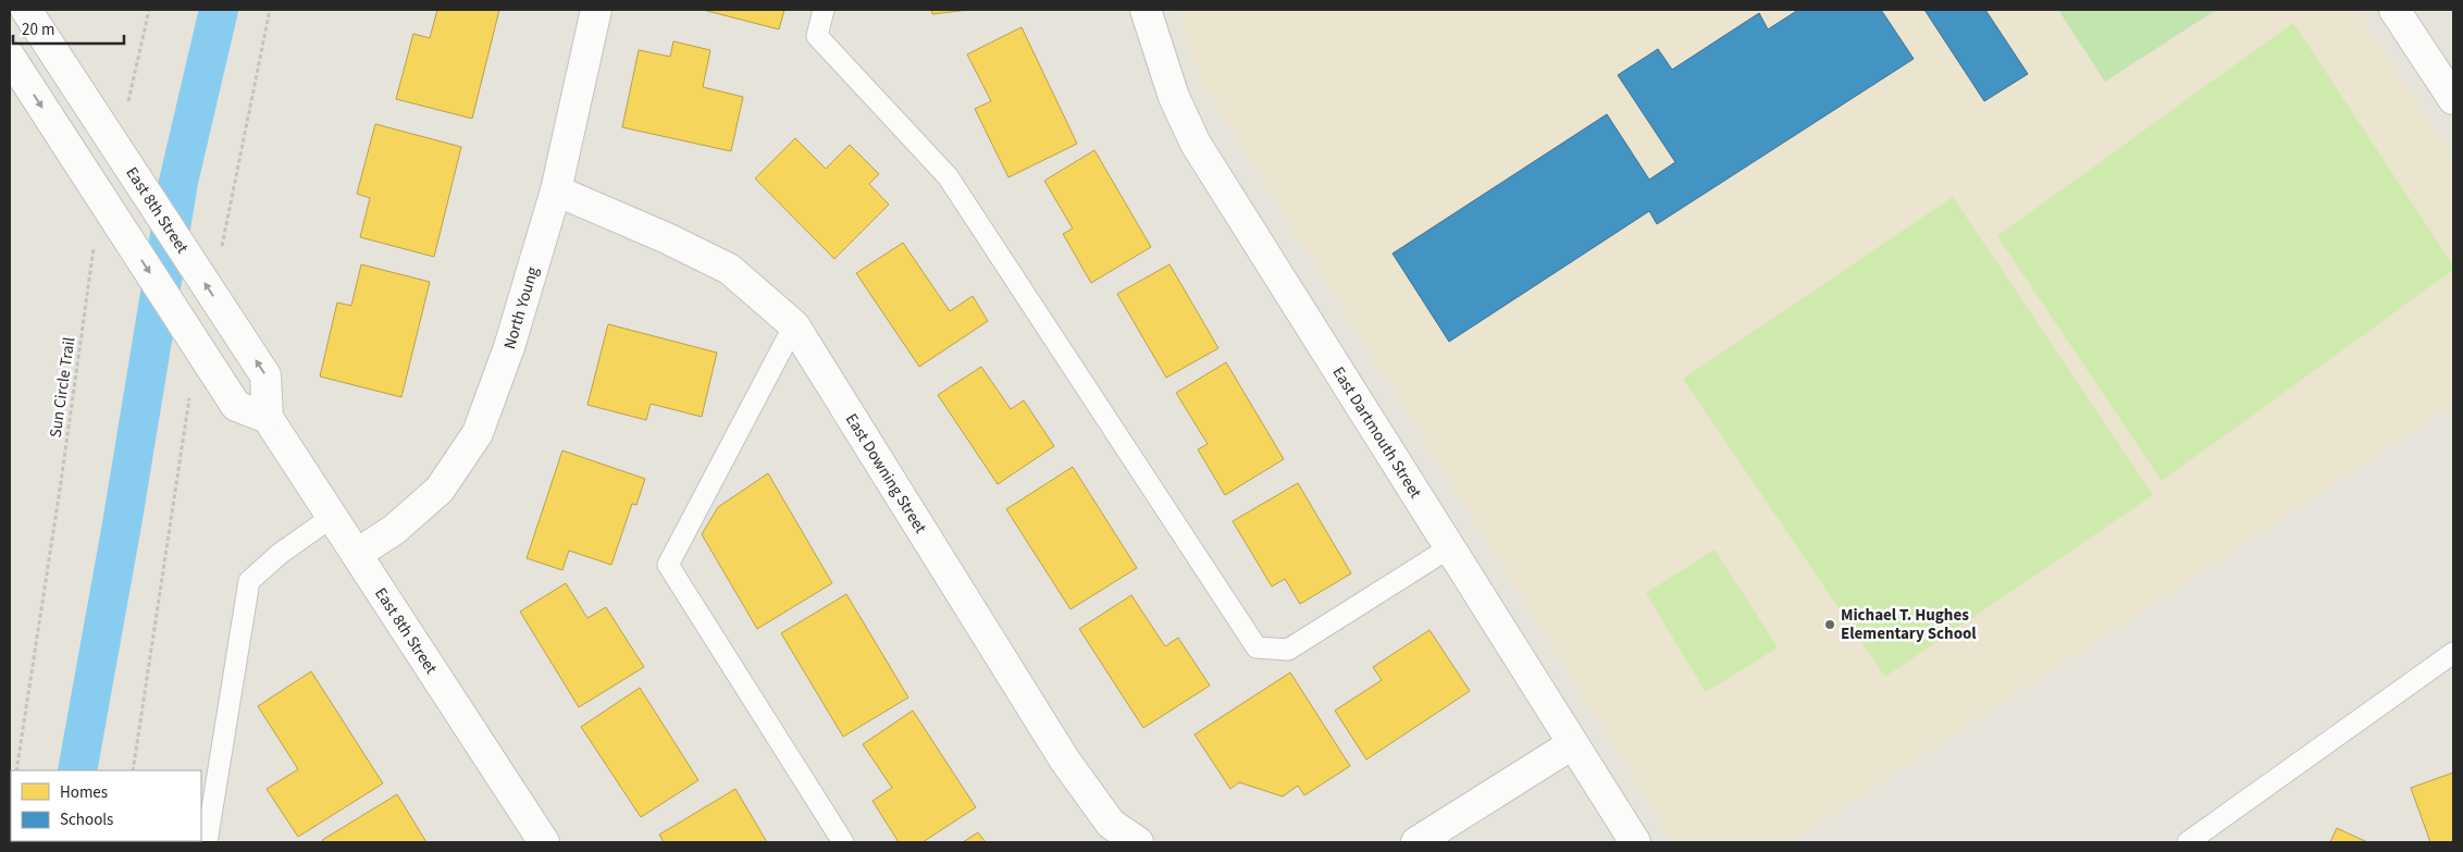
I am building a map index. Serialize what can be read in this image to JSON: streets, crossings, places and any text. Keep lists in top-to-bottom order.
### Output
{
  "streets": {
    "street": [
      "East 8th Street",
      "North Young",
      "East Dartmouth Street",
      "East Downing Street"
    ],
    "path": ["Sun Circle Trail"]
  },
  "crossings": [
    ["East 8th Street", "North Young"],
    ["North Young", "East Downing Street"]
  ],
  "places": ["Michael T. Hughes Elementary School"],
  "legend": ["Homes", "Schools"],
  "scale_bar": "20 m"
}
